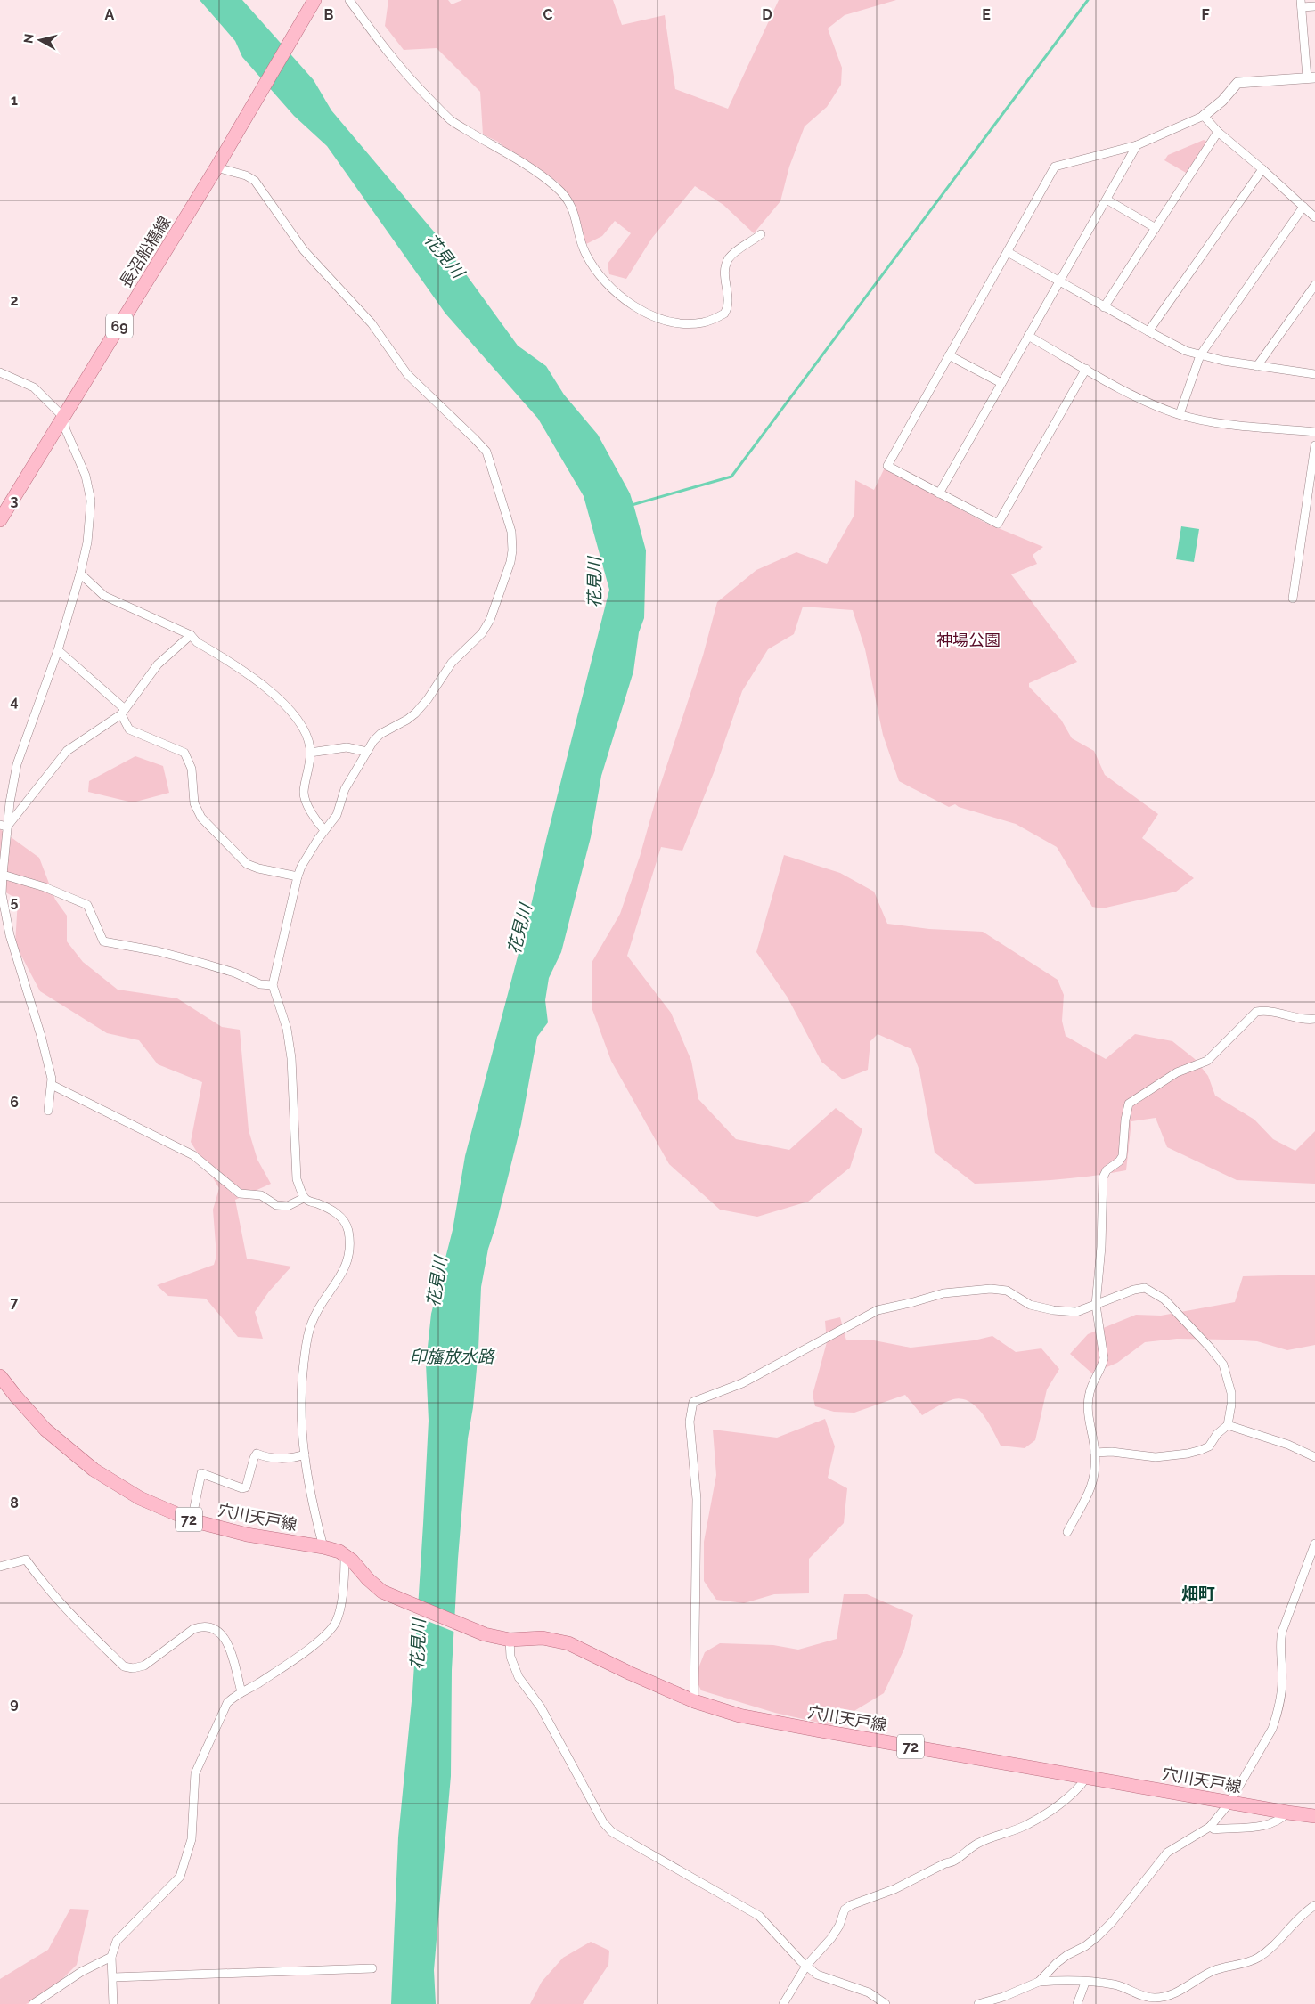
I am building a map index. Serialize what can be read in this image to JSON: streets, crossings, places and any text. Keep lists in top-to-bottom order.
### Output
{
  "streets": {
    "main road": [
      "長沼船橋線",
      "69",
      "穴川天戸線",
      "72"
    ]
  },
  "districts": ["畑町"],
  "water": ["花見川", "印旛放水路"],
  "parks": ["神場公園"],
  "north": "left",
  "grid": {
    "columns": [
      "A",
      "B",
      "C",
      "D",
      "E",
      "F"
    ],
    "rows": [
      "1",
      "2",
      "3",
      "4",
      "5",
      "6",
      "7",
      "8",
      "9"
    ]
  }
}
